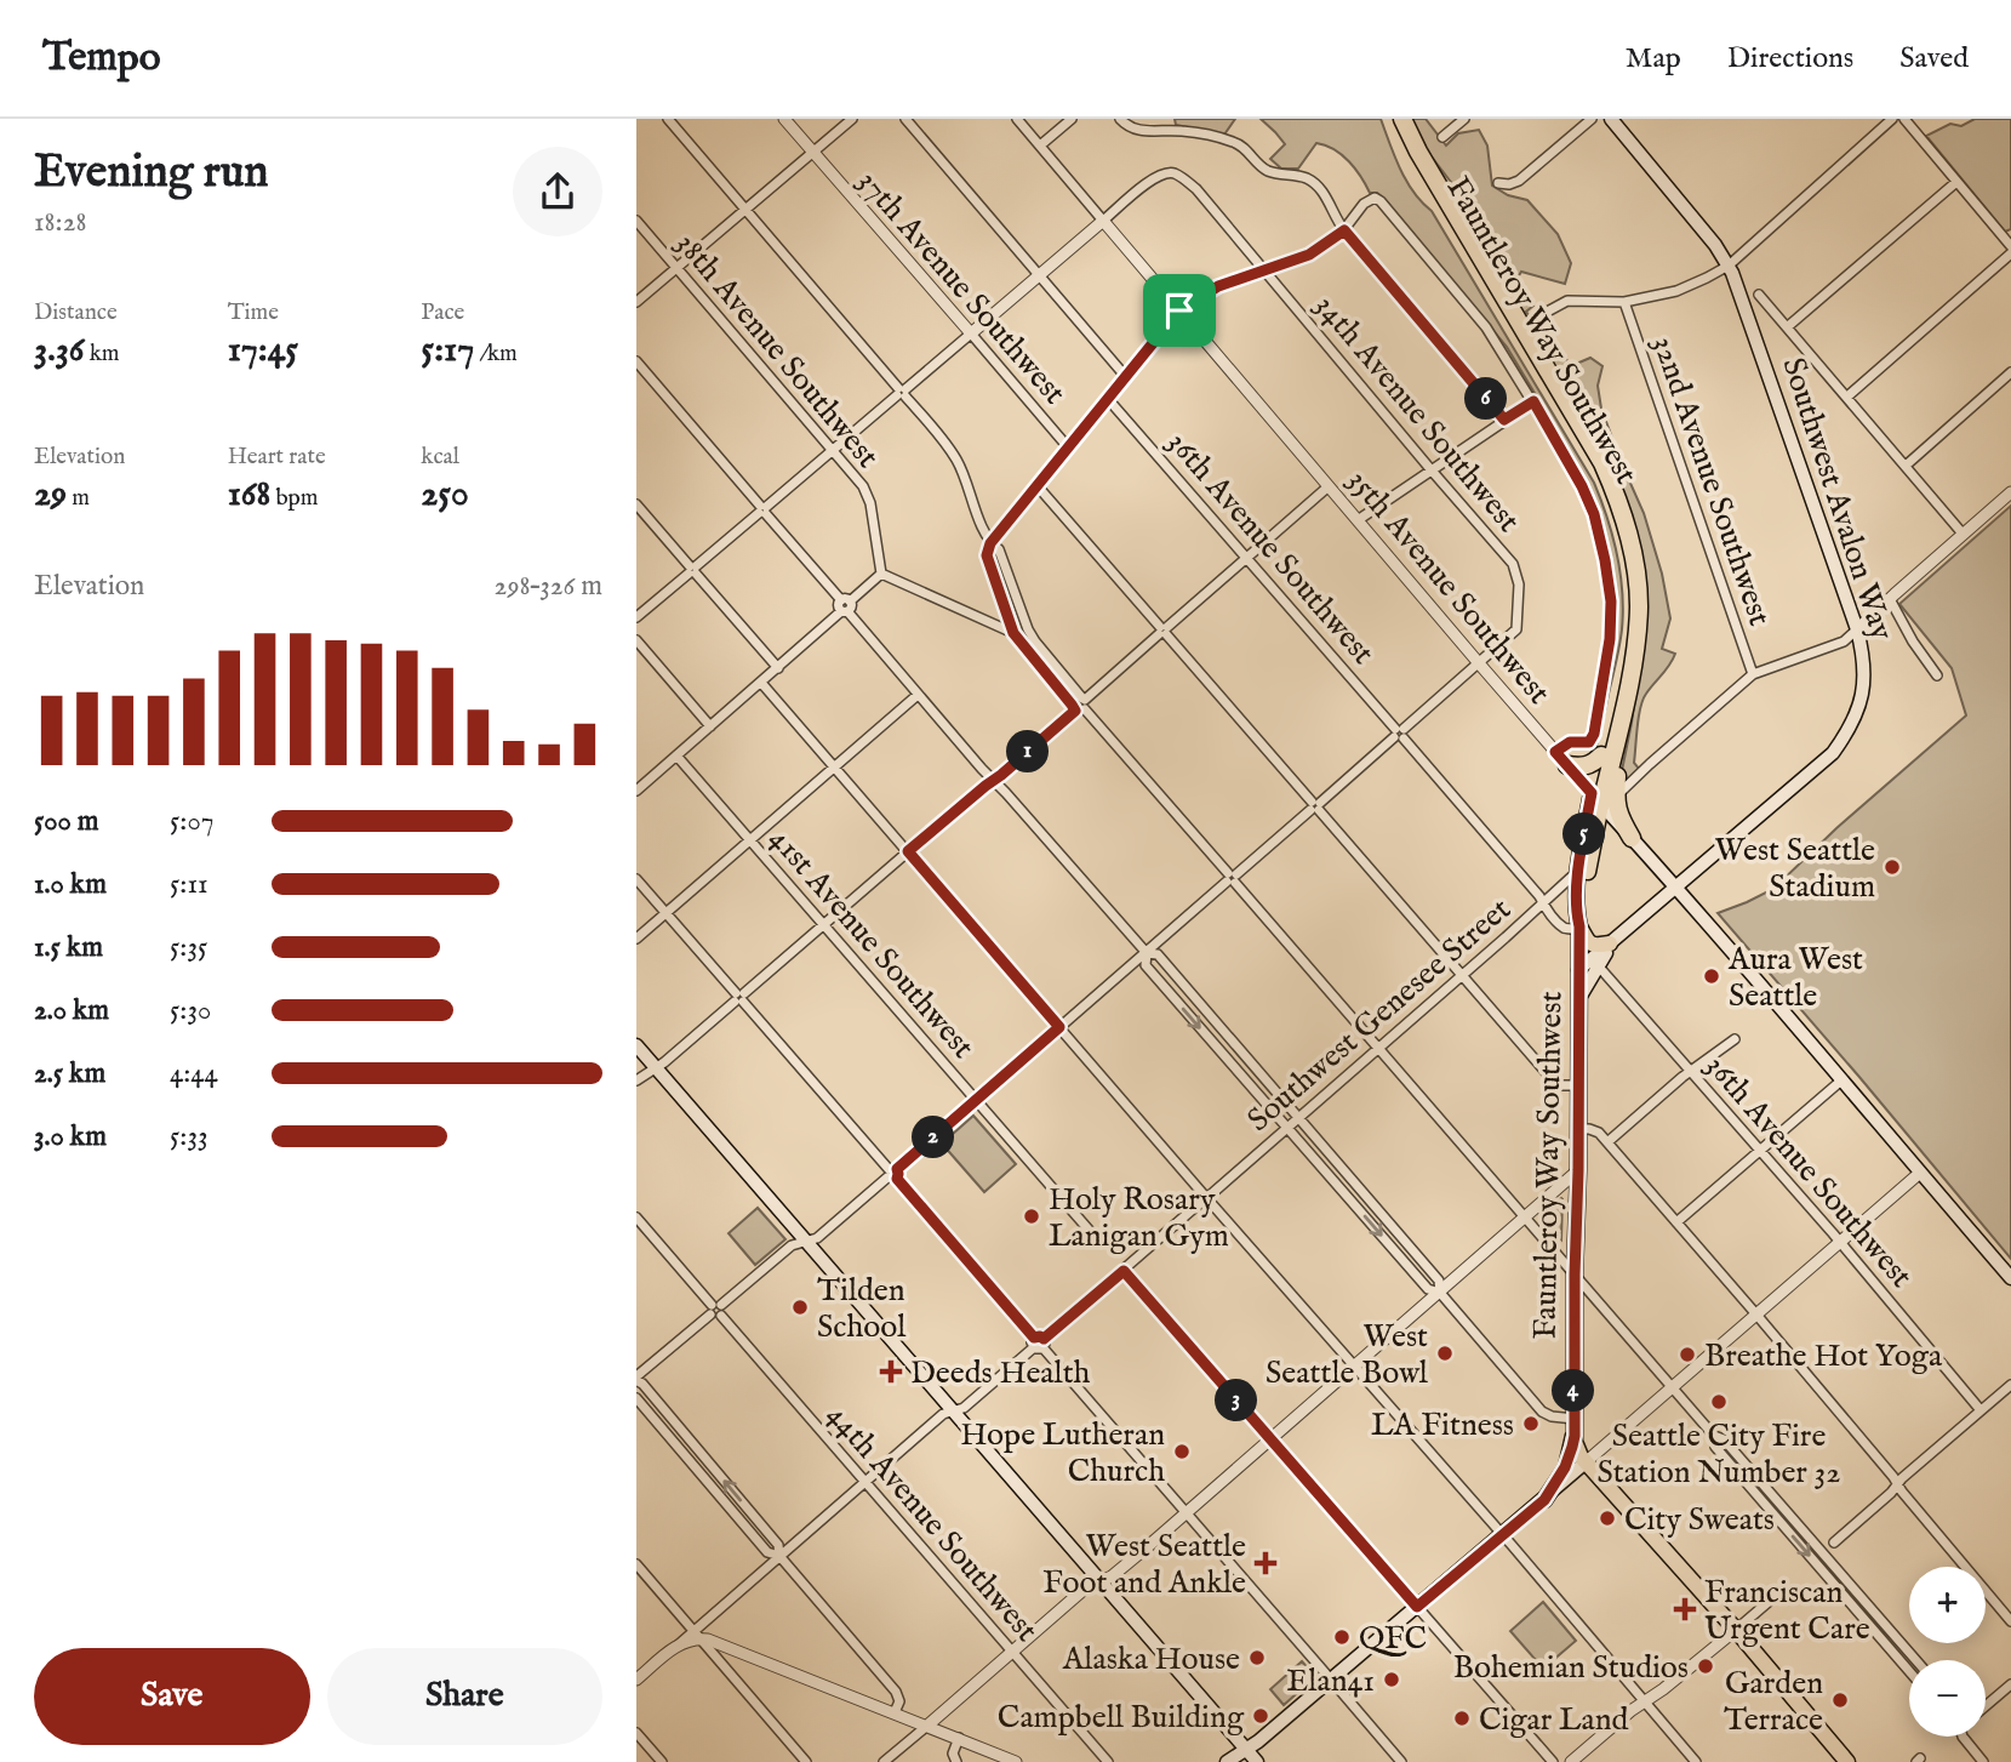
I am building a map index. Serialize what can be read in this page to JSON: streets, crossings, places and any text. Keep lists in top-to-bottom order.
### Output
{
  "streets": {
    "highway": ["Fauntleroy Way Southwest"],
    "main road": ["Southwest Avalon Way"],
    "street": [
      "37th Avenue Southwest",
      "38th Avenue Southwest",
      "34th Avenue Southwest",
      "32nd Avenue Southwest",
      "36th Avenue Southwest",
      "35th Avenue Southwest",
      "41st Avenue Southwest",
      "Southwest Genesee Street",
      "44th Avenue Southwest"
    ]
  },
  "crossings": [
    ["Fauntleroy Way Southwest", "Southwest Avalon Way"],
    ["Fauntleroy Way Southwest", "36th Avenue Southwest"],
    ["Fauntleroy Way Southwest", "35th Avenue Southwest"],
    ["Fauntleroy Way Southwest", "Southwest Genesee Street"],
    ["34th Avenue Southwest", "35th Avenue Southwest"],
    ["Southwest Avalon Way", "36th Avenue Southwest"],
    ["36th Avenue Southwest", "Southwest Genesee Street"],
    ["Southwest Genesee Street", "44th Avenue Southwest"]
  ],
  "places": {
    "other": [
      "West Seattle Stadium",
      "Aura West Seattle",
      "Holy Rosary Lanigan Gym",
      "Tilden School",
      "West Seattle Bowl",
      "Breathe Hot Yoga",
      "Seattle City Fire Station Number 32",
      "LA Fitness",
      "Hope Lutheran Church",
      "City Sweats",
      "QFC",
      "Alaska House",
      "Bohemian Studios",
      "Elan41",
      "Garden Terrace",
      "Campbell Building",
      "Cigar Land"
    ],
    "health": ["Deeds Health", "West Seattle Foot and Ankle", "Franciscan Urgent Care"]
  },
  "page": {
    "header": "Tempo",
    "nav": ["Map", "Directions", "Saved"],
    "heading": ["Evening run", "18:28"],
    "stats": [
      ["Distance", "3.36 km"],
      ["Time", "17:45"],
      ["Pace", "5:17 /km"],
      ["Elevation", "29 m"],
      ["Heart rate", "168 bpm"],
      ["kcal", "250"]
    ],
    "pins": [
      "6",
      "1",
      "5",
      "2",
      "4",
      "3"
    ],
    "chart": ["Elevation", "298–326 m"],
    "list": [
      {
        "name": "500 m",
        "note": "5:07"
      },
      {
        "name": "1.0 km",
        "note": "5:11"
      },
      {
        "name": "1.5 km",
        "note": "5:35"
      },
      {
        "name": "2.0 km",
        "note": "5:30"
      },
      {
        "name": "2.5 km",
        "note": "4:44"
      },
      {
        "name": "3.0 km",
        "note": "5:33"
      }
    ],
    "map_buttons": ["+", "−"],
    "buttons": ["Save", "Share"]
  }
}
